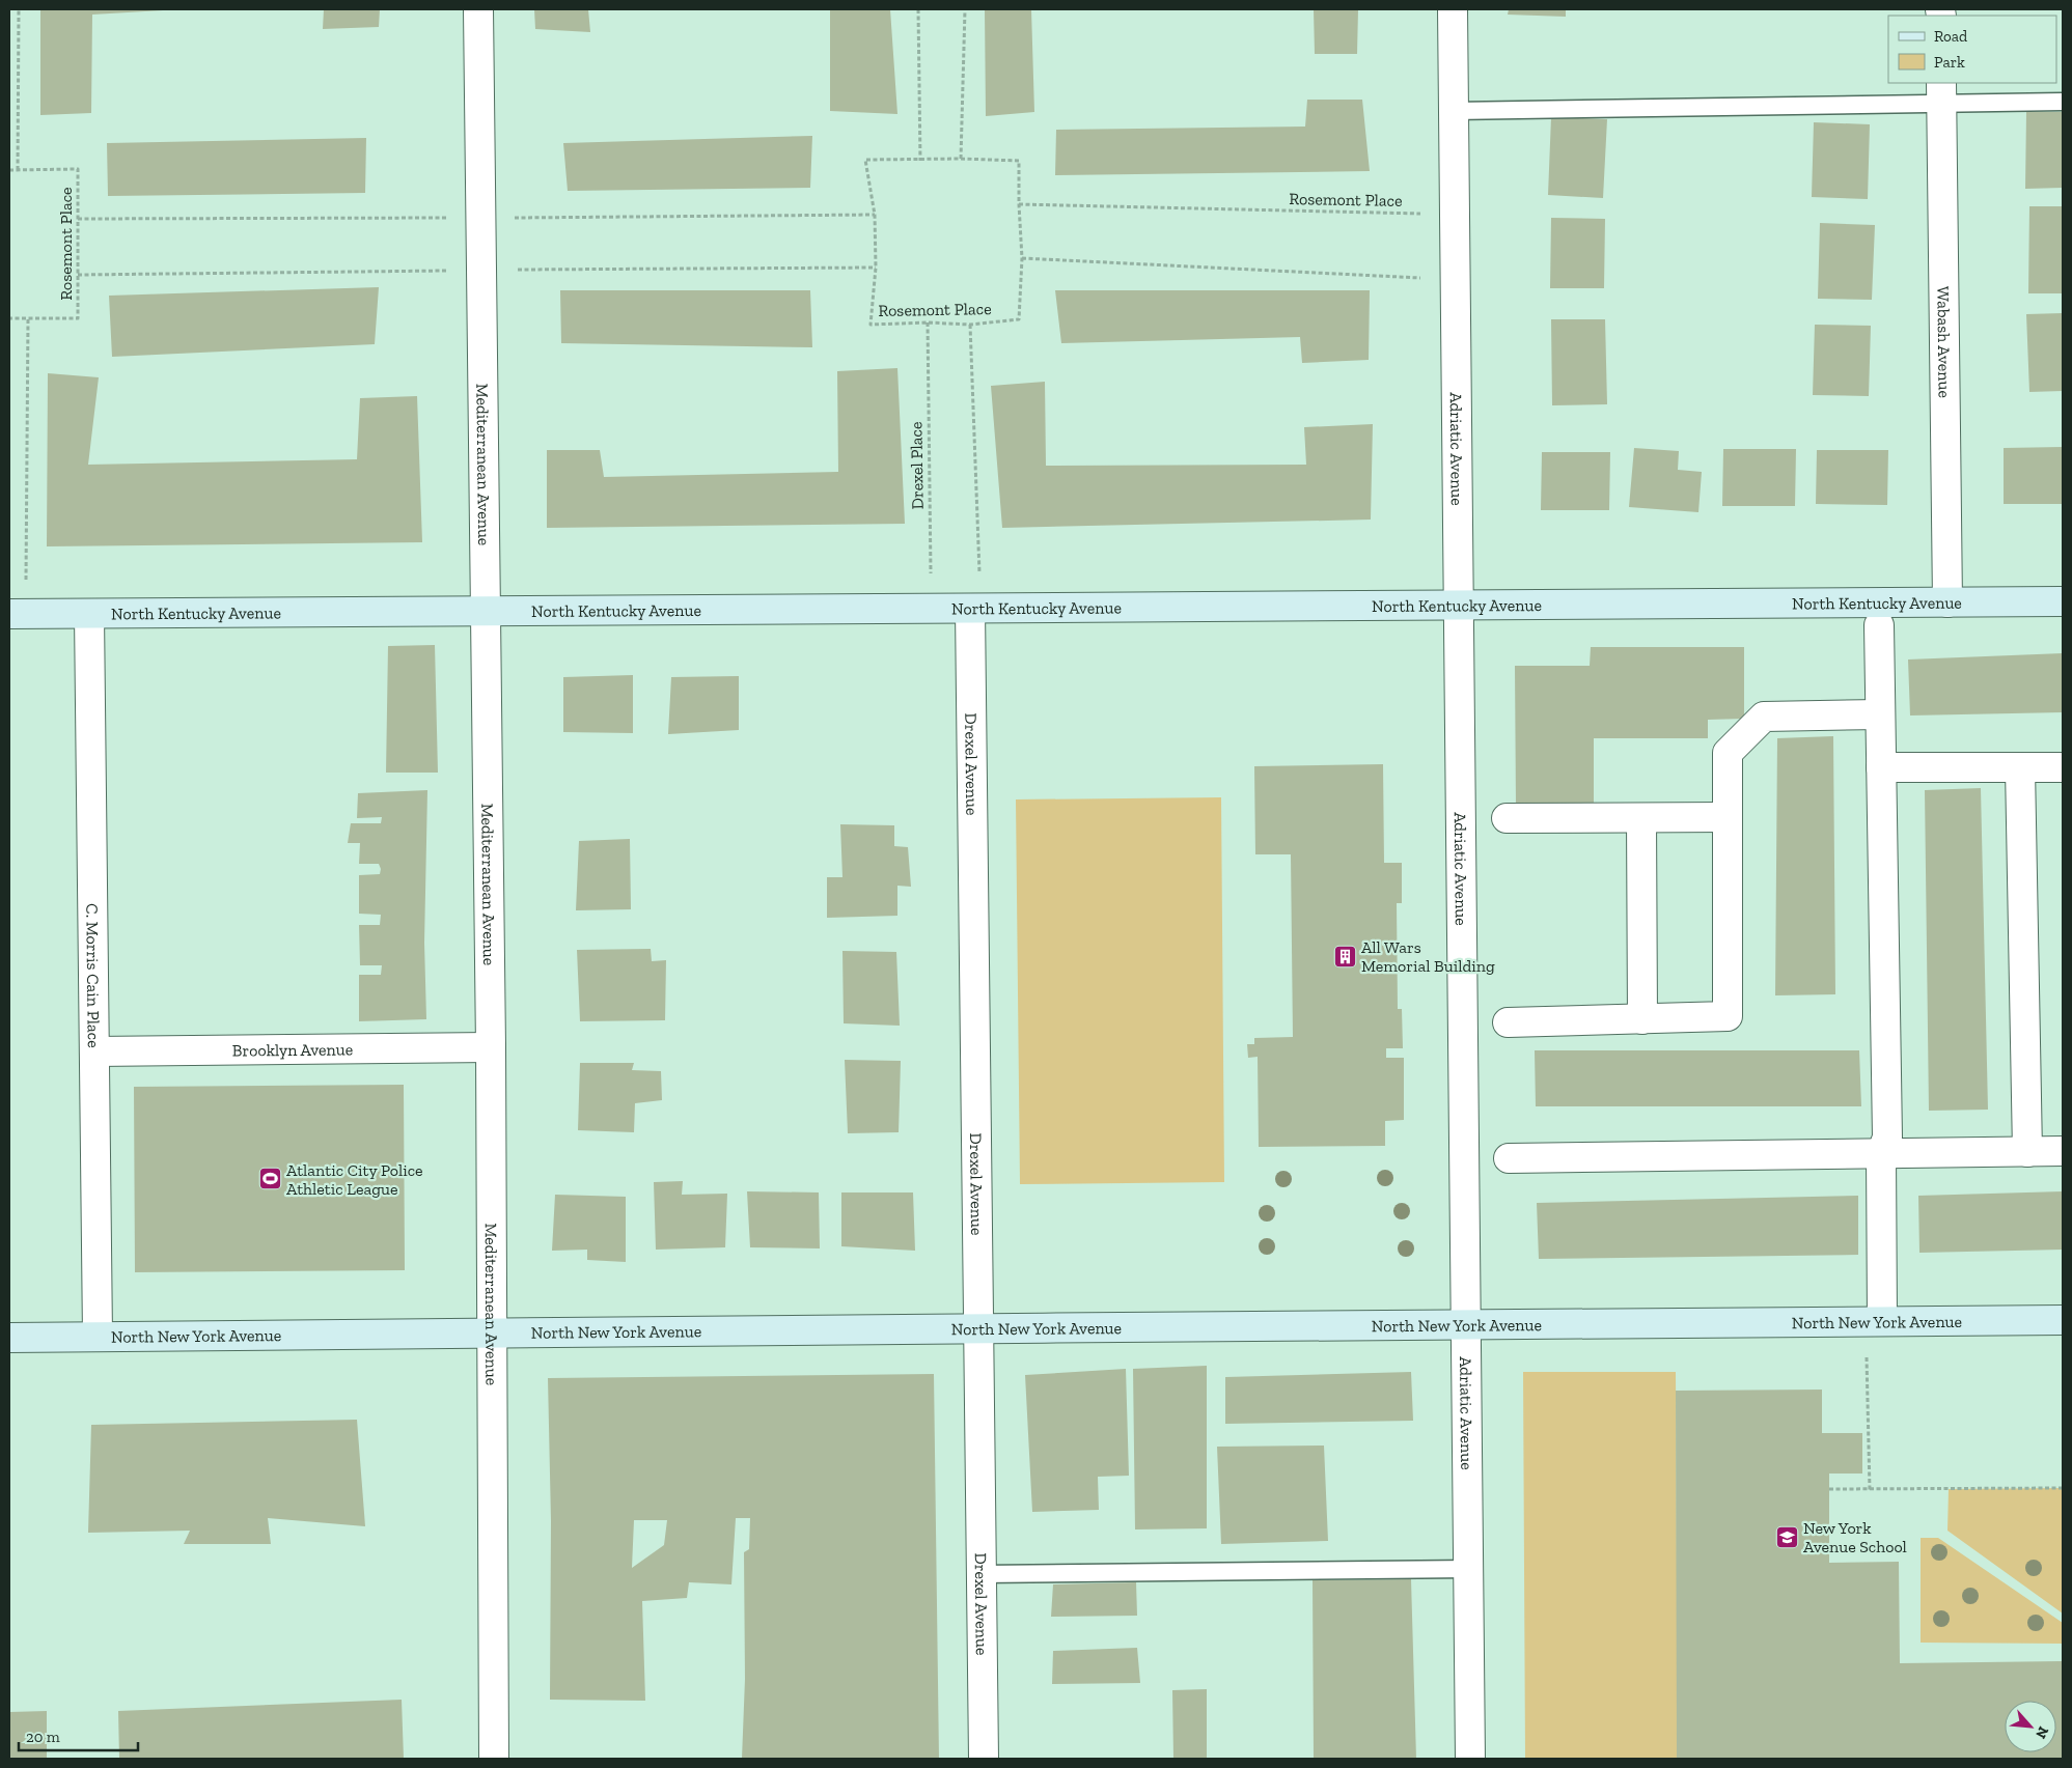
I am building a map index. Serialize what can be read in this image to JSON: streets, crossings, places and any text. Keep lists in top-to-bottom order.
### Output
{
  "streets": {
    "street": [
      "Wabash Avenue",
      "Adriatic Avenue",
      "Mediterranean Avenue",
      "North Kentucky Avenue",
      "Drexel Avenue",
      "C. Morris Cain Place",
      "Brooklyn Avenue",
      "North New York Avenue"
    ],
    "path": ["Rosemont Place", "Drexel Place"]
  },
  "crossings": [
    ["Rosemont Place", "Adriatic Avenue"],
    ["Rosemont Place", "Drexel Place"],
    ["Wabash Avenue", "North Kentucky Avenue"],
    ["Adriatic Avenue", "North Kentucky Avenue"],
    ["Adriatic Avenue", "North New York Avenue"],
    ["Mediterranean Avenue", "North Kentucky Avenue"],
    ["Mediterranean Avenue", "Brooklyn Avenue"],
    ["Mediterranean Avenue", "North New York Avenue"],
    ["Drexel Place", "North Kentucky Avenue"],
    ["North Kentucky Avenue", "Drexel Avenue"],
    ["North Kentucky Avenue", "C. Morris Cain Place"],
    ["Drexel Avenue", "North New York Avenue"],
    ["C. Morris Cain Place", "Brooklyn Avenue"],
    ["C. Morris Cain Place", "North New York Avenue"]
  ],
  "places": {
    "building": ["All Wars Memorial Building"],
    "sports": ["Atlantic City Police Athletic League"],
    "school or university": ["New York Avenue School"]
  },
  "legend": ["Road", "Park"],
  "scale_bar": "20 m",
  "north": "bottom right"
}
